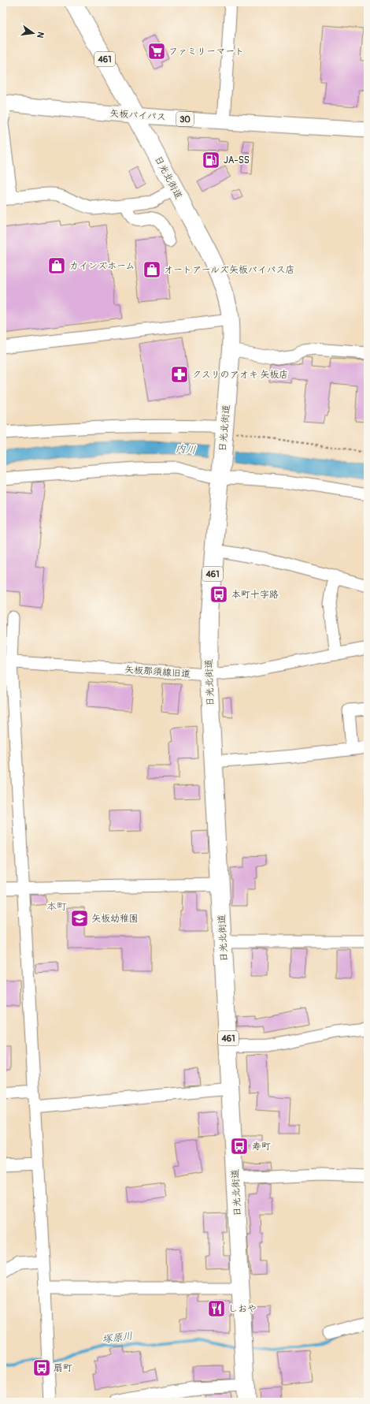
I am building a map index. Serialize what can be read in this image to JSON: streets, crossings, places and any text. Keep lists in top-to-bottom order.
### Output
{
  "streets": {
    "highway": ["461", "日光北街道"],
    "main road": ["矢板バイパス", "30"],
    "street": ["矢板那須線旧道"]
  },
  "crossings": [
    ["矢板バイパス", "日光北街道"],
    ["日光北街道", "矢板那須線旧道"]
  ],
  "districts": ["本町"],
  "water": ["内川", "塚原川"],
  "places": {
    "supermarket": ["ファミリーマート"],
    "fuel station": ["JA-SS"],
    "shop": ["カインズホーム", "オートアールズ矢板バイパス店"],
    "pharmacy": ["クスリのアオキ 矢板店"],
    "bus stop": ["本町十字路", "寿町", "扇町"],
    "school or university": ["矢板幼稚園"],
    "restaurant": ["しおや"]
  },
  "north": "right"
}
